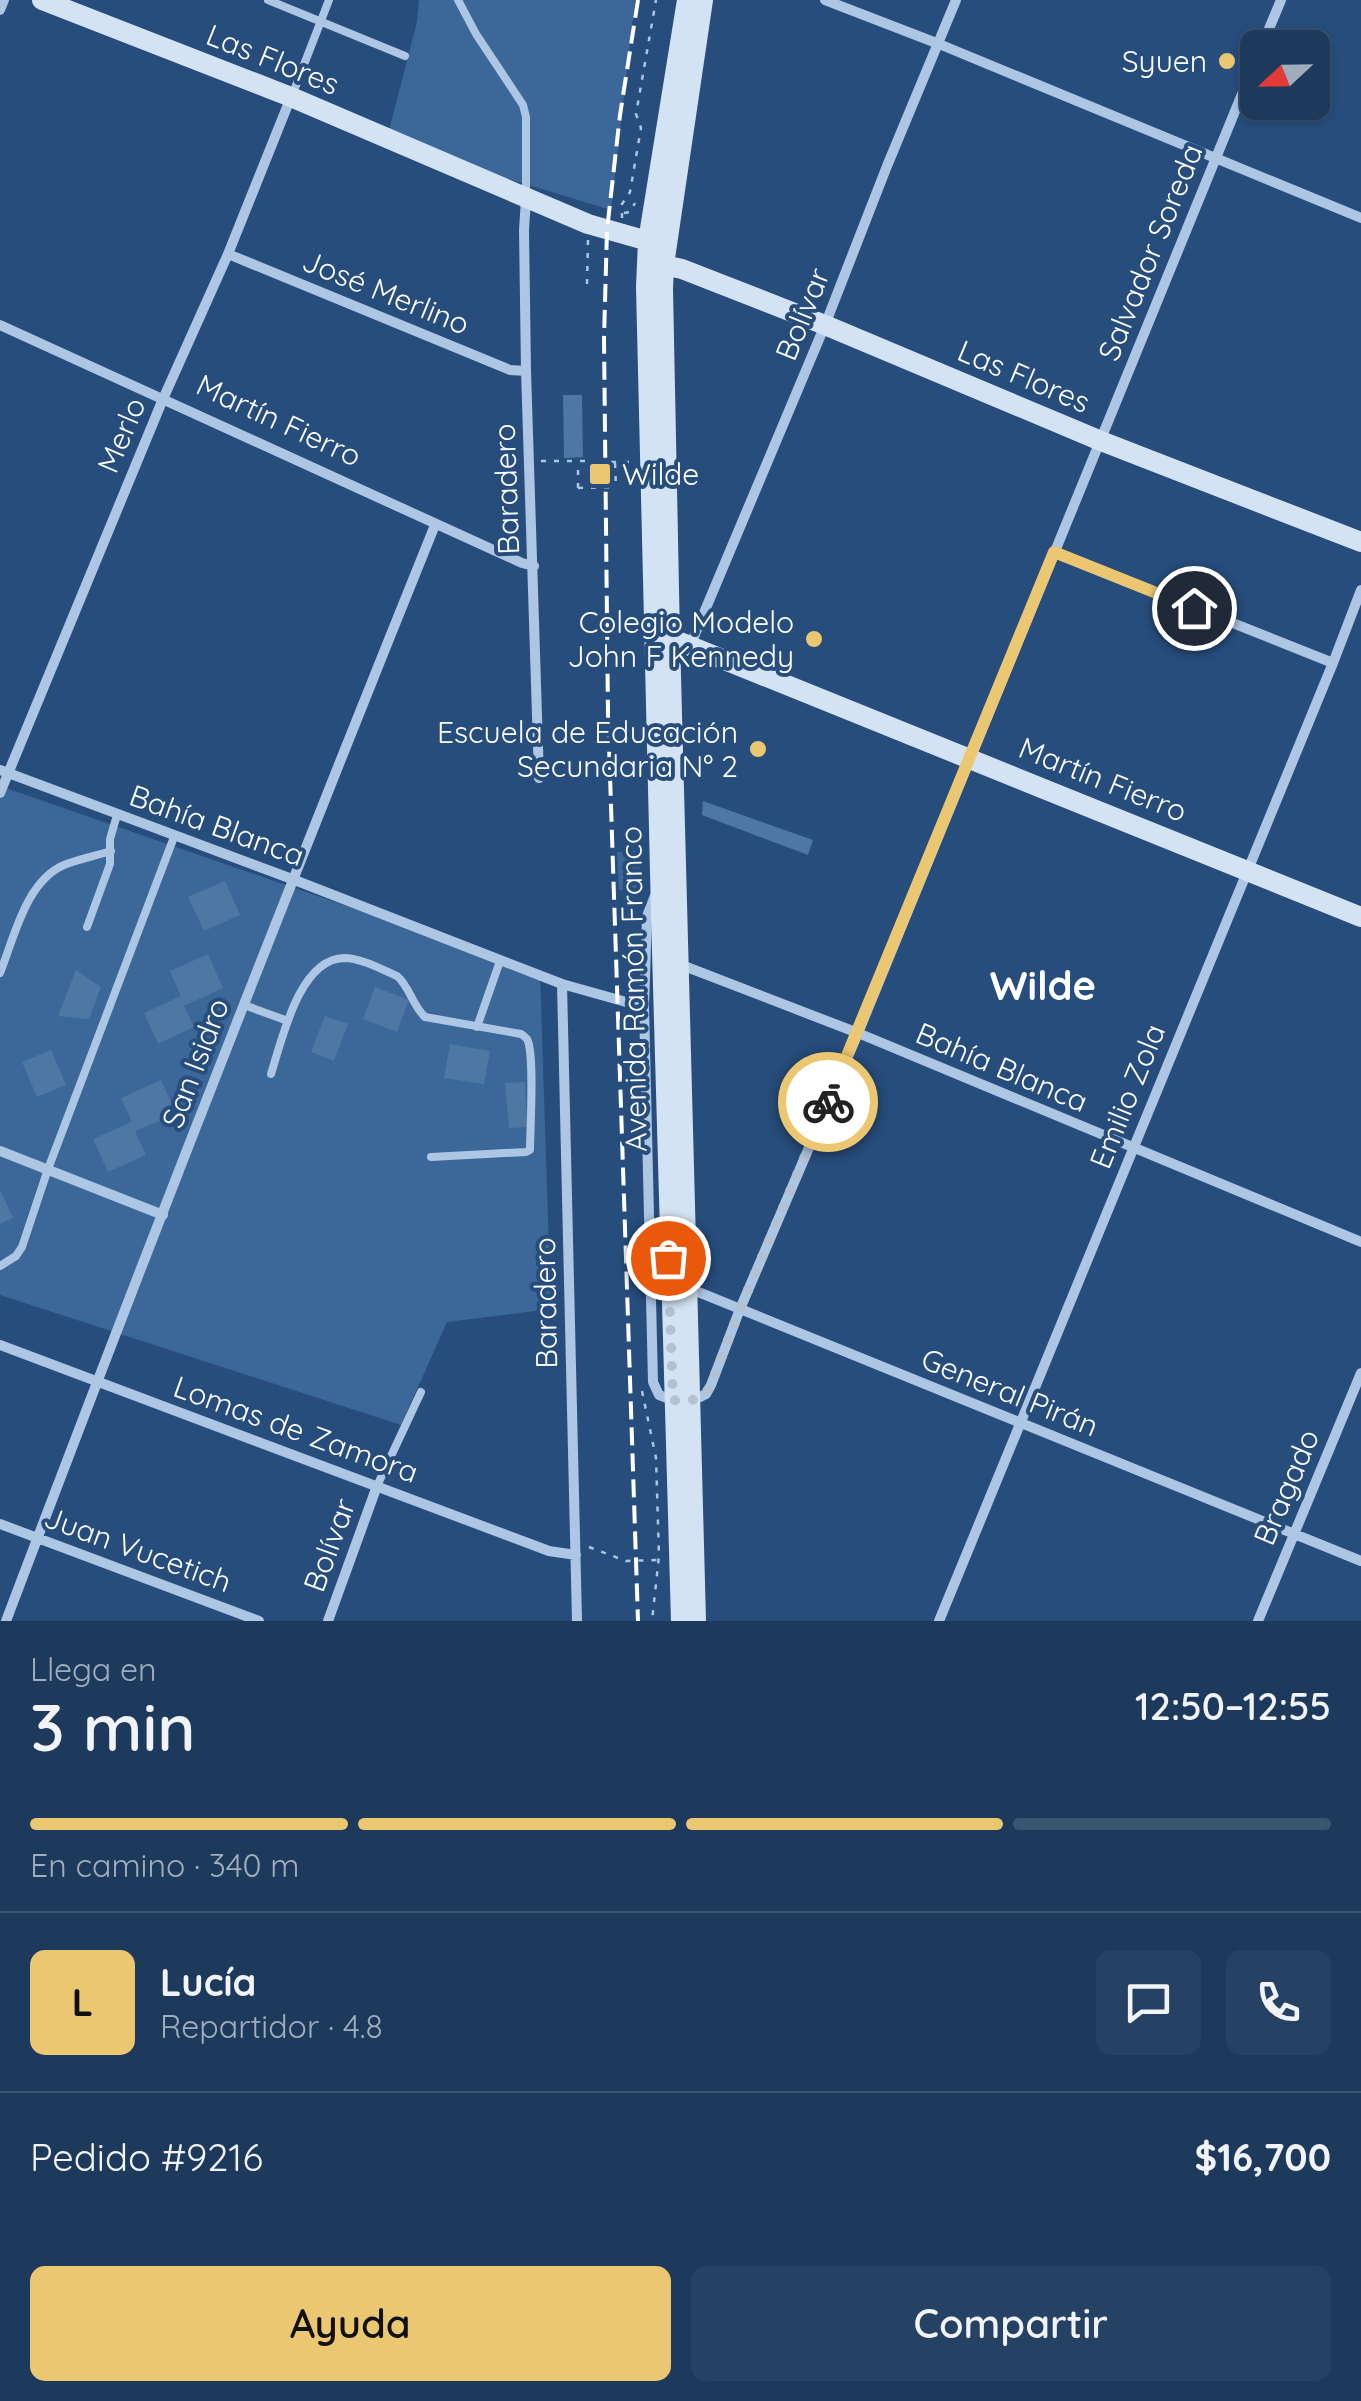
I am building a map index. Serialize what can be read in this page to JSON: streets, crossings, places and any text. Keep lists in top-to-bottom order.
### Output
{
  "streets": {
    "main road": ["Las Flores", "Martín Fierro", "Avenida Ramón Franco"],
    "street": [
      "Salvador Soreda",
      "José Merlino",
      "Bolívar",
      "Merlo",
      "Baradero",
      "Bahía Blanca",
      "San Isidro",
      "Emilio Zola",
      "General Pirán",
      "Lomas de Zamora",
      "Bragado",
      "Juan Vucetich"
    ]
  },
  "crossings": [
    ["Las Flores", "Salvador Soreda"],
    ["Las Flores", "Bolívar"],
    ["Las Flores", "Merlo"],
    ["Las Flores", "Baradero"],
    ["Las Flores", "Avenida Ramón Franco"],
    ["Salvador Soreda", "Martín Fierro"],
    ["Salvador Soreda", "Bahía Blanca"],
    ["Salvador Soreda", "Avenida Ramón Franco"],
    ["Salvador Soreda", "General Pirán"],
    ["José Merlino", "Merlo"],
    ["José Merlino", "Baradero"],
    ["Bolívar", "Martín Fierro"],
    ["Bolívar", "Lomas de Zamora"],
    ["Martín Fierro", "Merlo"],
    ["Martín Fierro", "Baradero"],
    ["Martín Fierro", "Avenida Ramón Franco"],
    ["Martín Fierro", "San Isidro"],
    ["Martín Fierro", "Emilio Zola"],
    ["Merlo", "Bahía Blanca"],
    ["Baradero", "Bahía Blanca"],
    ["Baradero", "Lomas de Zamora"],
    ["Bahía Blanca", "Avenida Ramón Franco"],
    ["Bahía Blanca", "San Isidro"],
    ["Bahía Blanca", "Emilio Zola"],
    ["Avenida Ramón Franco", "General Pirán"],
    ["San Isidro", "Lomas de Zamora"],
    ["San Isidro", "Juan Vucetich"],
    ["Emilio Zola", "General Pirán"],
    ["General Pirán", "Bragado"]
  ],
  "districts": ["Wilde"],
  "places": {
    "other": ["Syuen", "Colegio Modelo John F Kennedy", "Escuela de Educación Secundaria N° 2"],
    "transit": ["Wilde"]
  },
  "north": "left",
  "page": {
    "heading": ["3 min", "Llega en", "12:50–12:55"],
    "panel": [
      "Lucía",
      "Repartidor · 4.8",
      "Pedido #9216",
      "$16,700"
    ],
    "bar": "En camino · 340 m",
    "round": "L",
    "buttons": ["Ayuda", "Compartir"]
  }
}
